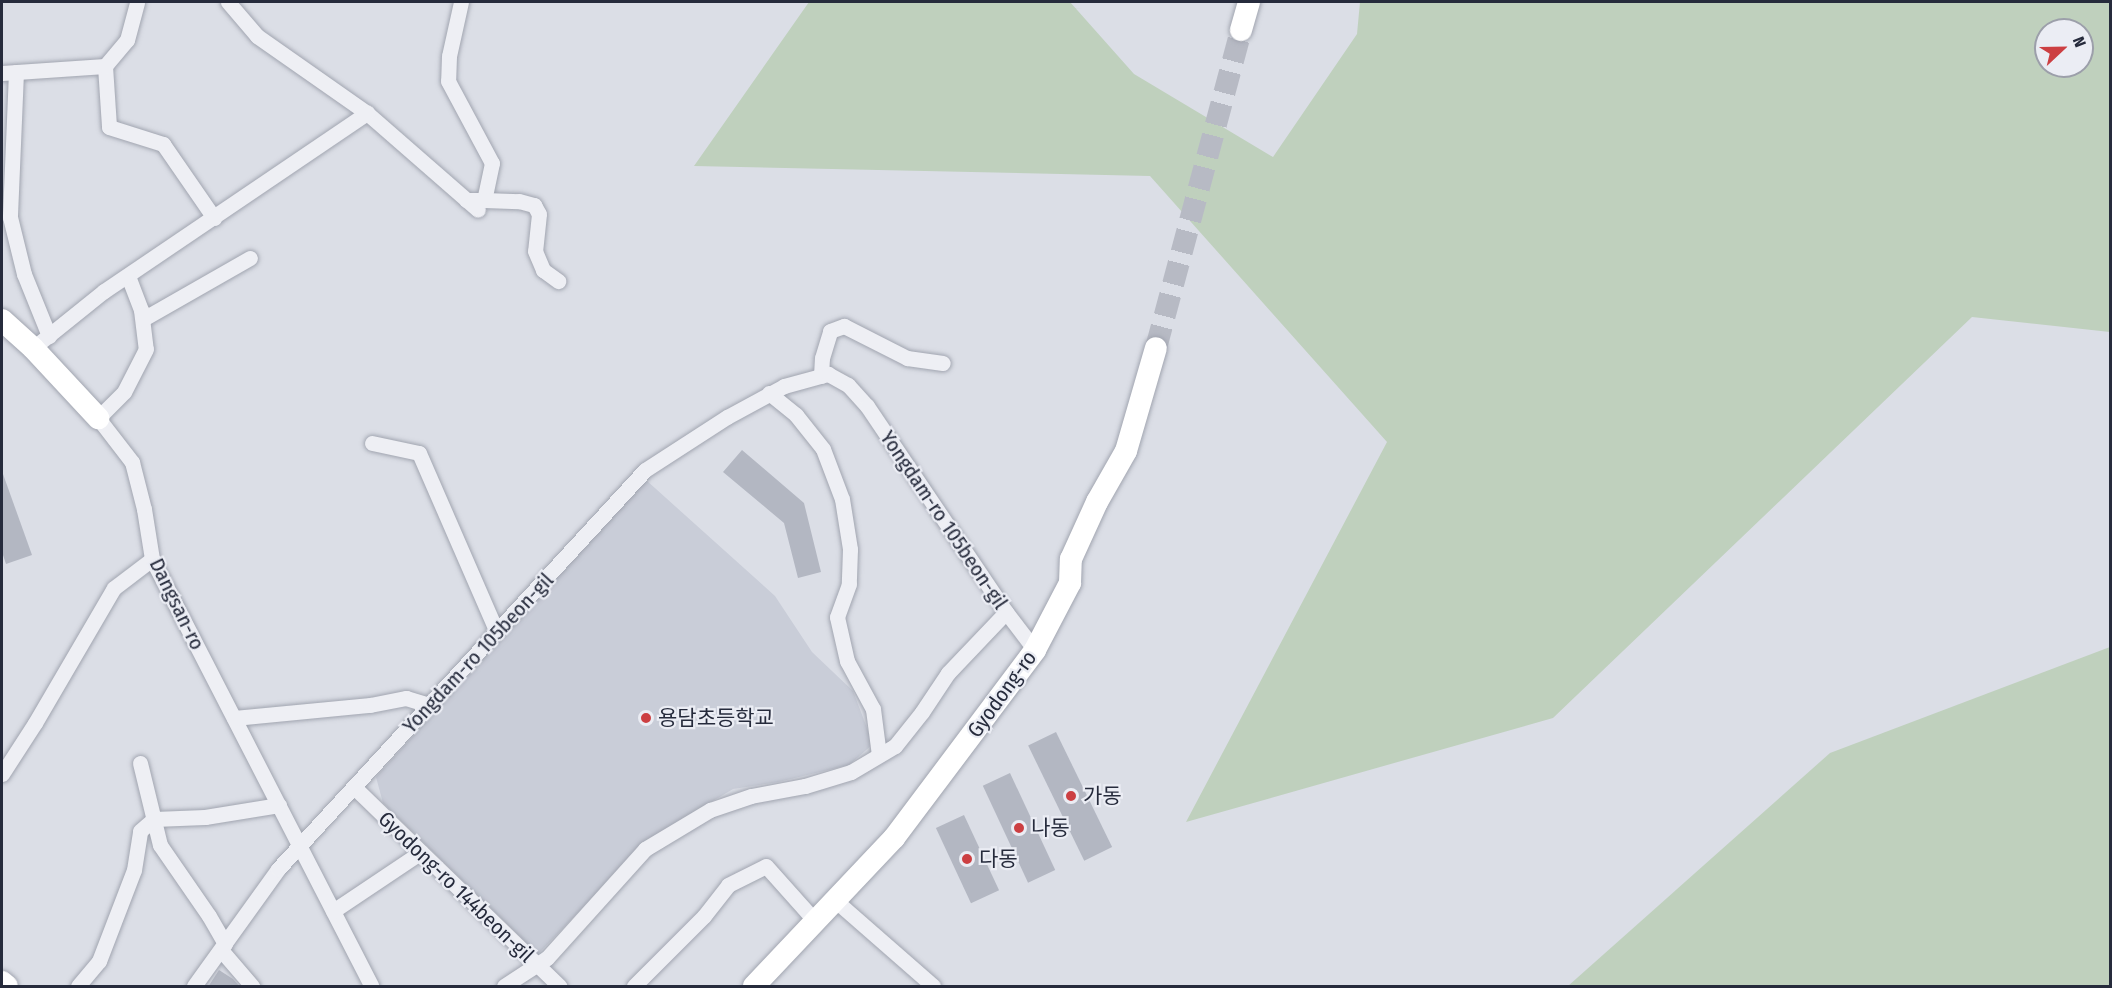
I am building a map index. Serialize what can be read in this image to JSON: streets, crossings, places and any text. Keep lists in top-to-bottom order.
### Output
{
  "streets": {
    "street": [
      "Yongdam-ro 105beon-gil",
      "Dangsan-ro",
      "Gyodong-ro",
      "Gyodong-ro 144beon-gil"
    ]
  },
  "crossings": [
    ["Yongdam-ro 105beon-gil", "Dangsan-ro"],
    ["Yongdam-ro 105beon-gil", "Gyodong-ro"],
    ["Yongdam-ro 105beon-gil", "Gyodong-ro 144beon-gil"]
  ],
  "places": [
    "용담초등학교",
    "가동",
    "나동",
    "다동"
  ],
  "north": "right"
}
